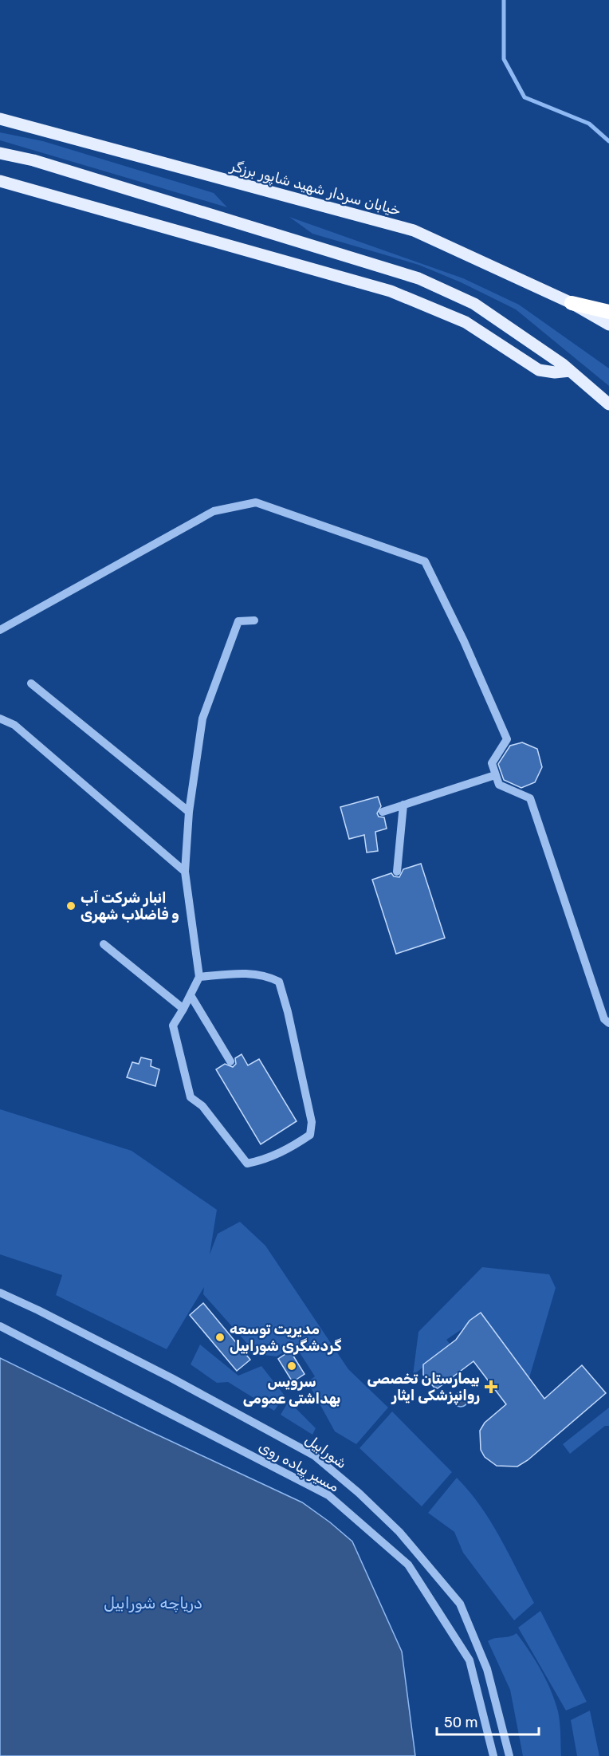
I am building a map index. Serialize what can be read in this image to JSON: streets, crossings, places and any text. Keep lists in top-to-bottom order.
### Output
{
  "streets": {
    "main road": ["خیابان سردار شهید شاپور برزگر"],
    "street": ["شورابیل", "مسیر پیاده روی"]
  },
  "water": ["دریاچه شورابیل"],
  "places": {
    "other": ["انبار شرکت آب و فاضلاب شهری", "مدیریت توسعه گردشگری شورابیل", "سرویس بهداشتی عمومی"],
    "health": ["بیمارستان تخصصی روانپزشکی ایثار"]
  },
  "scale_bar": "50 m"
}
